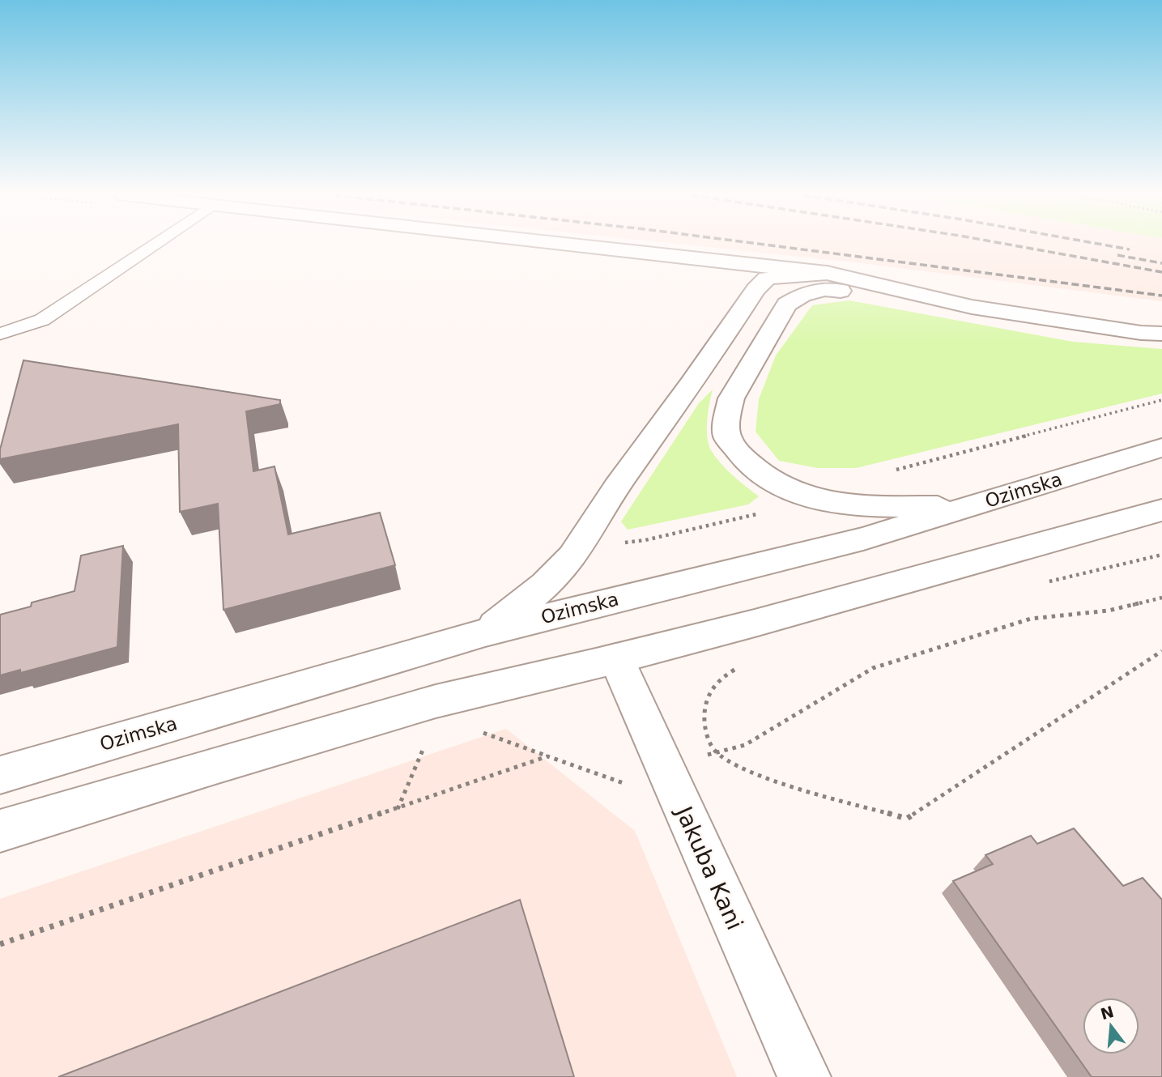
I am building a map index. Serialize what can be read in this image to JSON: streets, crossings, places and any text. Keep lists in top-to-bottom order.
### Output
{
  "streets": {
    "street": ["Ozimska", "Jakuba Kani"]
  },
  "north": "top"
}
